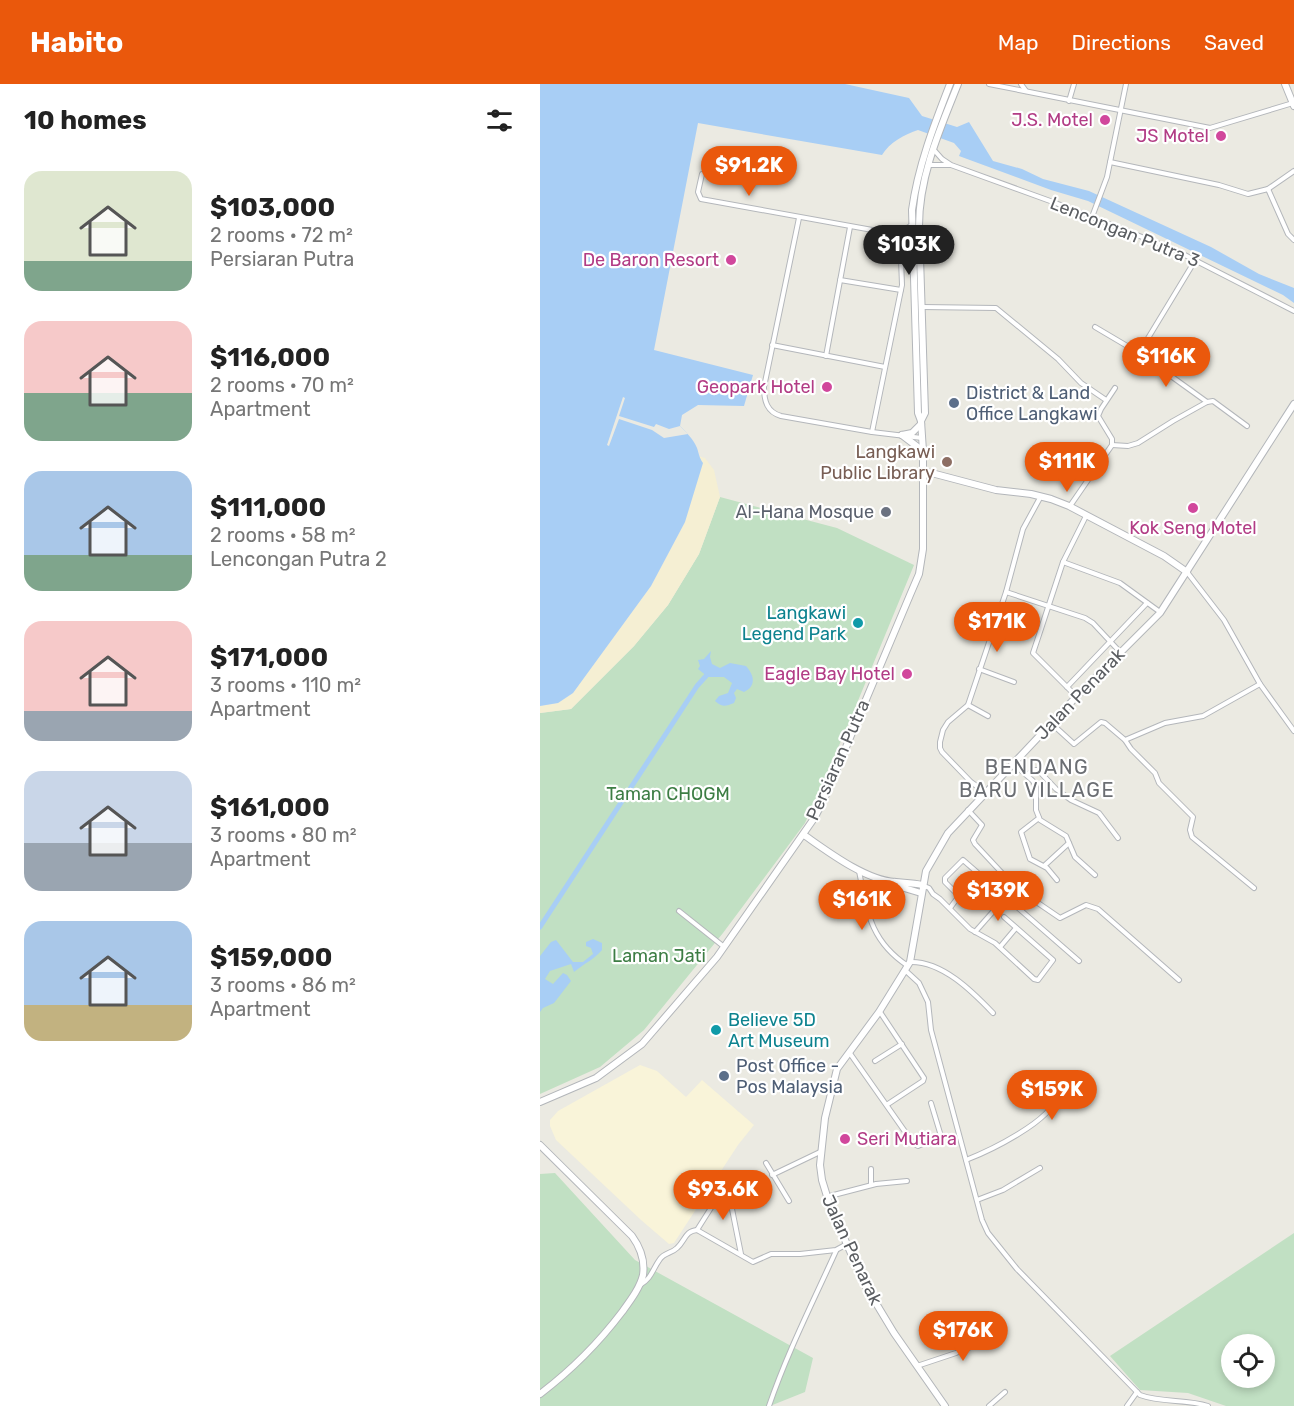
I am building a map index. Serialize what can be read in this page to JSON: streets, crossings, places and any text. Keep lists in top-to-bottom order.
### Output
{
  "streets": {
    "main road": ["Jalan Penarak", "Persiaran Putra"],
    "street": ["Lencongan Putra 3"]
  },
  "districts": ["BENDANG BARU VILLAGE"],
  "parks": ["Taman CHOGM", "Laman Jati"],
  "places": [
    "J.S. Motel",
    "JS Motel",
    "De Baron Resort",
    "Geopark Hotel",
    "District & Land Office Langkawi",
    "Langkawi Public Library",
    "Kok Seng Motel",
    "Al-Hana Mosque",
    "Langkawi Legend Park",
    "Eagle Bay Hotel",
    "Believe 5D Art Museum",
    "Post Office - Pos Malaysia",
    "Seri Mutiara"
  ],
  "page": {
    "header": "Habito",
    "nav": ["Map", "Directions", "Saved"],
    "heading": "10 homes",
    "price": [
      "$91.2K",
      "$103K",
      "$116K",
      "$111K",
      "$171K",
      "$139K",
      "$161K",
      "$159K",
      "$93.6K",
      "$176K"
    ],
    "list": [
      {
        "name": "$103,000",
        "note": "2 rooms · 72 m² · Persiaran Putra"
      },
      {
        "name": "$116,000",
        "note": "2 rooms · 70 m² · Apartment"
      },
      {
        "name": "$111,000",
        "note": "2 rooms · 58 m² · Lencongan Putra 2"
      },
      {
        "name": "$171,000",
        "note": "3 rooms · 110 m² · Apartment"
      },
      {
        "name": "$161,000",
        "note": "3 rooms · 80 m² · Apartment"
      },
      {
        "name": "$159,000",
        "note": "3 rooms · 86 m² · Apartment"
      }
    ]
  }
}
